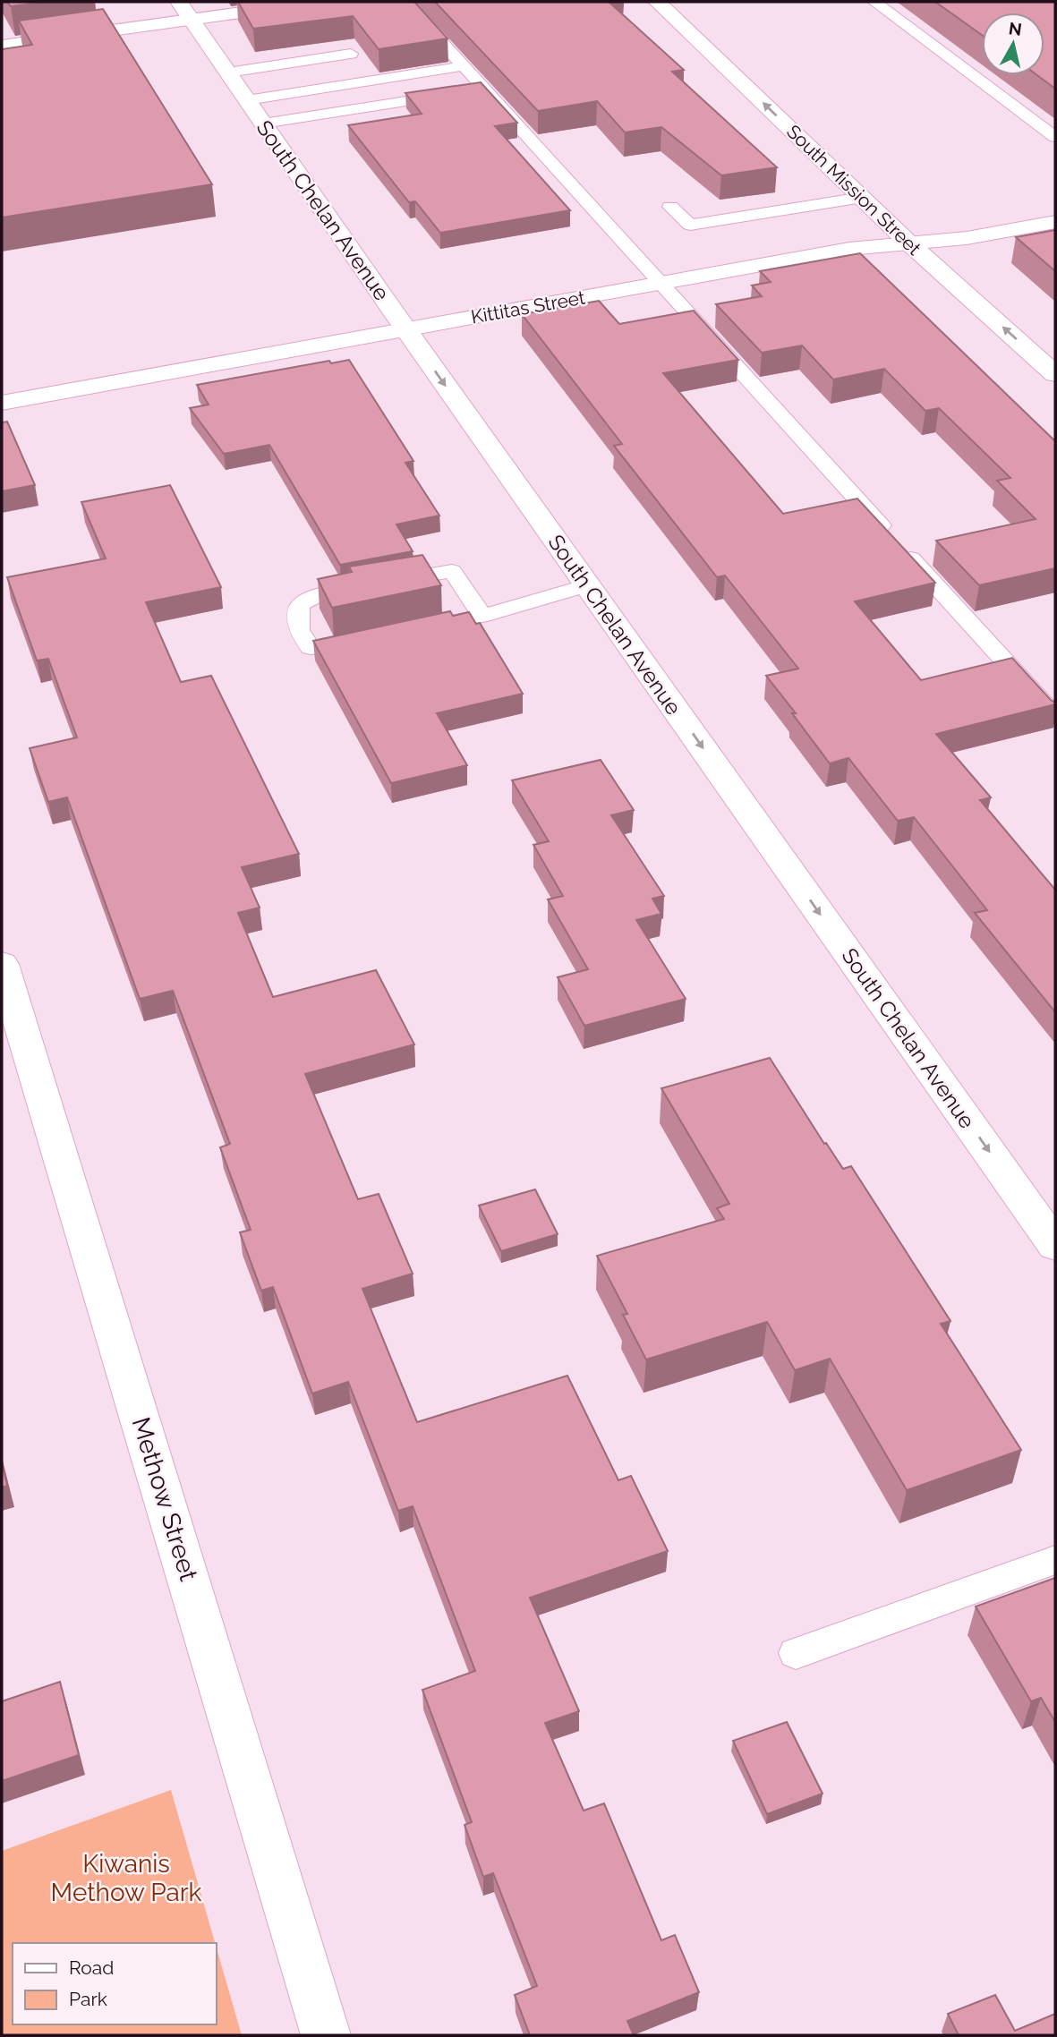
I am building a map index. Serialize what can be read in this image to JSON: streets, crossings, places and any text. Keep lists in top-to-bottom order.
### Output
{
  "streets": {
    "main road": [
      "South Mission Street",
      "South Chelan Avenue",
      "Kittitas Street",
      "Methow Street"
    ]
  },
  "crossings": [
    ["South Mission Street", "Kittitas Street"],
    ["South Chelan Avenue", "Kittitas Street"]
  ],
  "one_way": ["South Mission Street", "South Chelan Avenue"],
  "parks": ["Kiwanis Methow Park"],
  "legend": ["Road", "Park"],
  "north": "top"
}
